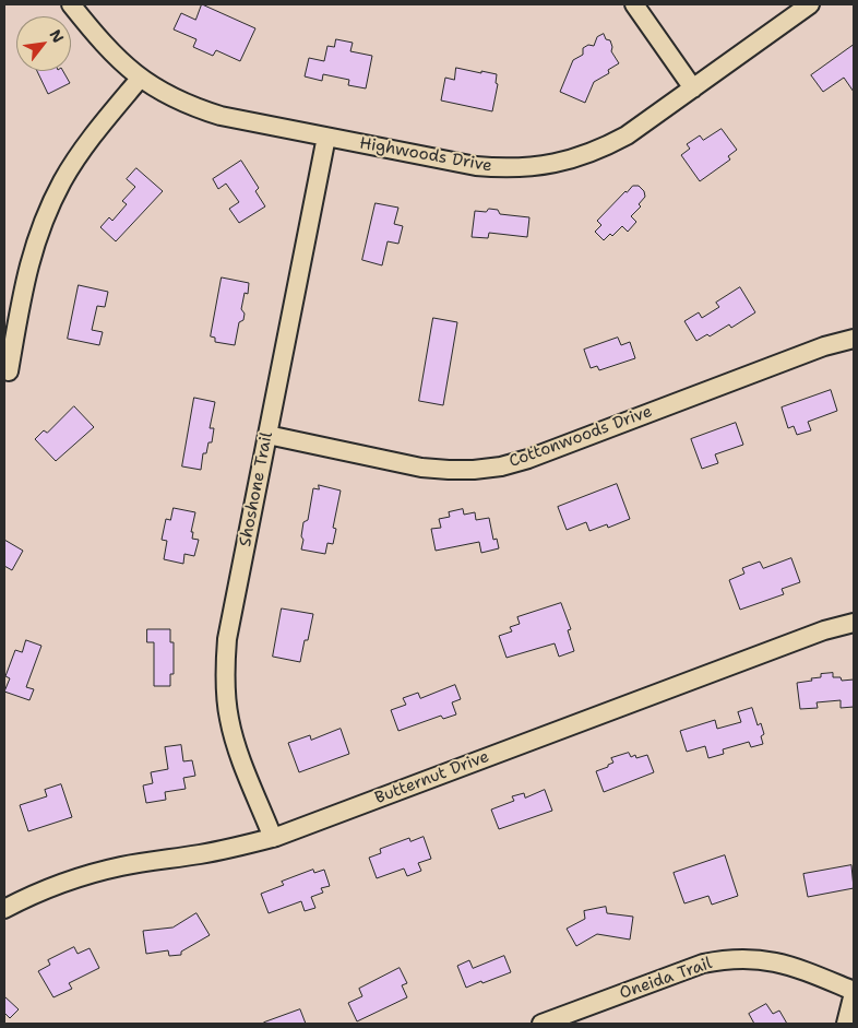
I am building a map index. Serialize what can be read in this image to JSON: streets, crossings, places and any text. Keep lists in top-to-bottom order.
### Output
{
  "streets": {
    "street": [
      "Highwoods Drive",
      "Cottonwoods Drive",
      "Shoshone Trail",
      "Butternut Drive",
      "Oneida Trail"
    ]
  },
  "crossings": [
    ["Highwoods Drive", "Shoshone Trail"],
    ["Cottonwoods Drive", "Shoshone Trail"],
    ["Shoshone Trail", "Butternut Drive"]
  ],
  "north": "top right"
}
